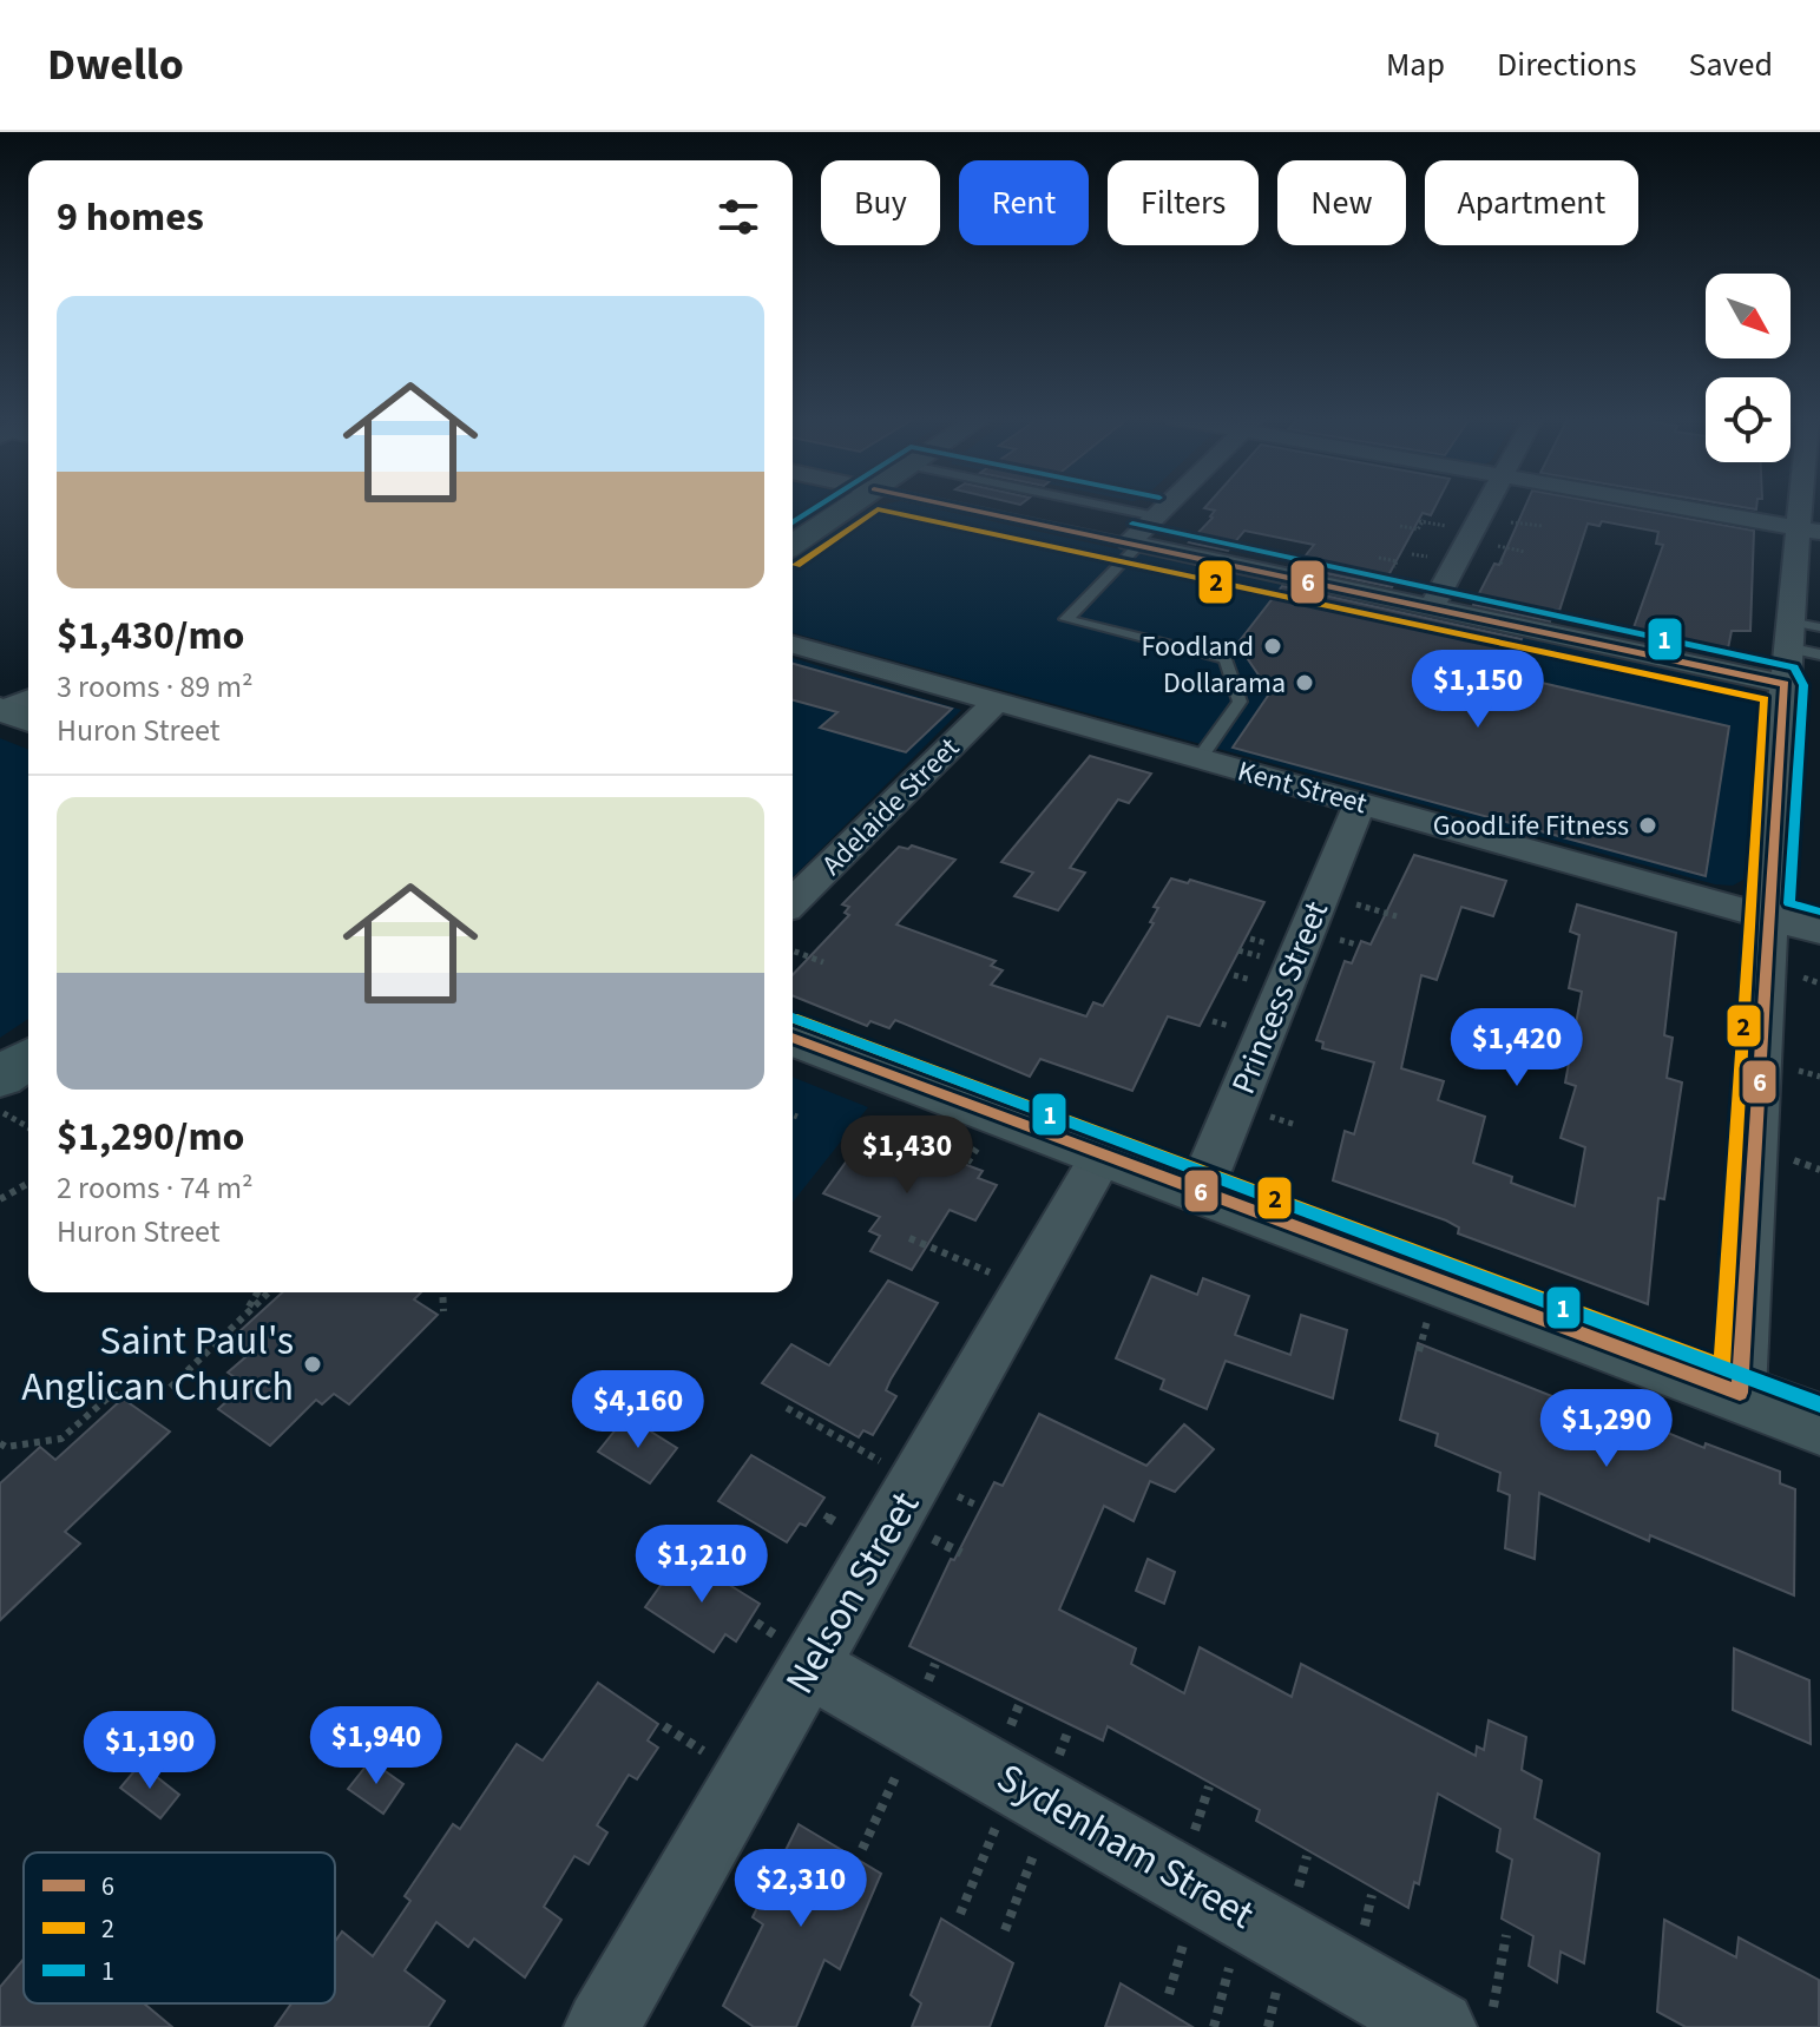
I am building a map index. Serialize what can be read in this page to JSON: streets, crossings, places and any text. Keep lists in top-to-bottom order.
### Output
{
  "streets": {
    "street": [
      "Kent Street",
      "Adelaide Street",
      "Princess Street",
      "Nelson Street",
      "Sydenham Street"
    ]
  },
  "crossings": [
    ["Kent Street", "Adelaide Street"],
    ["Kent Street", "Princess Street"],
    ["Nelson Street", "Sydenham Street"]
  ],
  "places": [
    "Foodland",
    "Dollarama",
    "GoodLife Fitness",
    "Saint Paul's Anglican Church"
  ],
  "lines": ["transit line 6", "transit line 1", "transit line 2"],
  "legend": ["6", "2", "1"],
  "north": "bottom right",
  "page": {
    "header": "Dwello",
    "nav": ["Map", "Directions", "Saved"],
    "chip": [
      "Buy",
      "Rent",
      "Filters",
      "New",
      "Apartment"
    ],
    "heading": "9 homes",
    "list": [
      {
        "name": "$1,430/mo",
        "note": "3 rooms · 89 m² · Huron Street"
      },
      {
        "name": "$1,290/mo",
        "note": "2 rooms · 74 m² · Huron Street"
      }
    ],
    "price": [
      "$1,150",
      "$1,420",
      "$1,430",
      "$4,160",
      "$1,290",
      "$1,210",
      "$1,940",
      "$1,190",
      "$2,310"
    ]
  }
}
